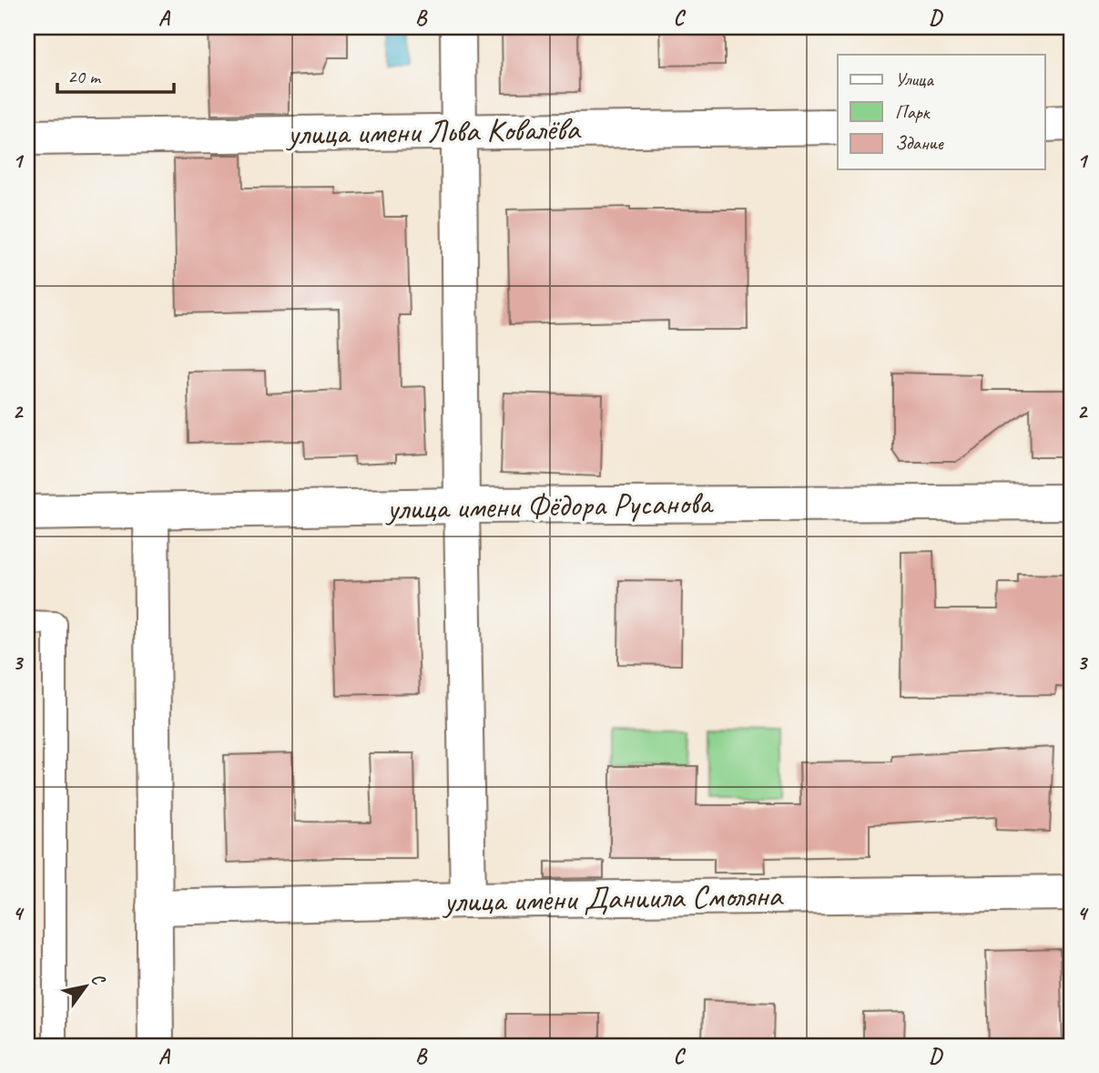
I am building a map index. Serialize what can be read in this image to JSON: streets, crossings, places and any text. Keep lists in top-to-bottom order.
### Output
{
  "streets": {
    "street": ["улица имени Льва Ковалёва", "улица имени Фёдора Русанова", "улица имени Даниила Смоляна"]
  },
  "legend": ["Улица", "Парк", "Здание"],
  "scale_bar": "20 m",
  "north": "top right",
  "grid": {
    "columns": [
      "A",
      "B",
      "C",
      "D"
    ],
    "rows": [
      "1",
      "2",
      "3",
      "4"
    ]
  }
}
